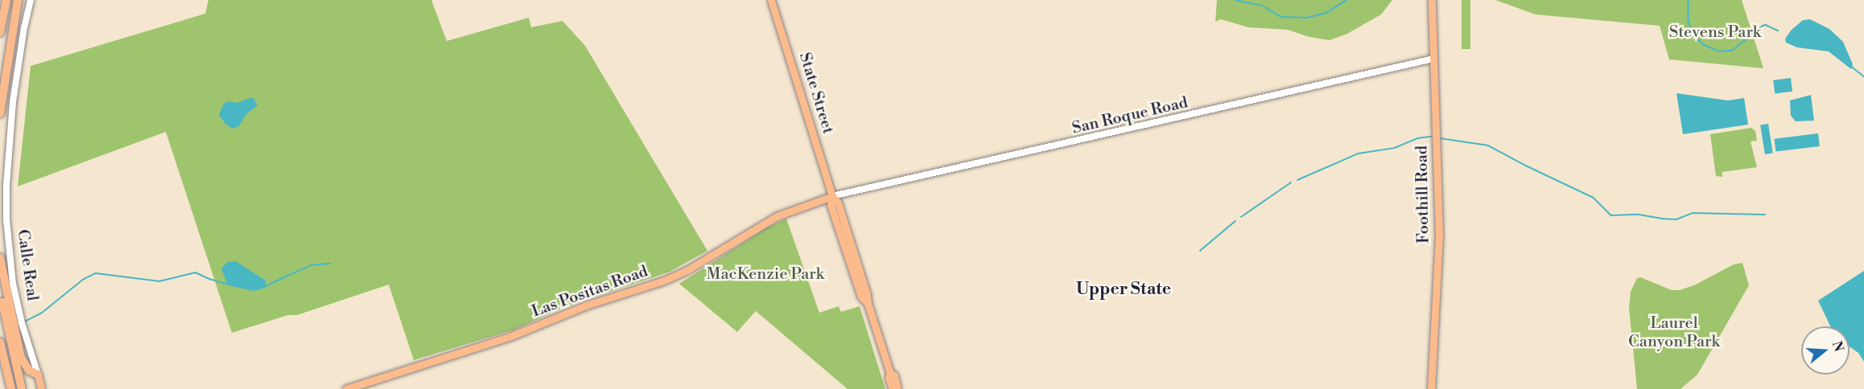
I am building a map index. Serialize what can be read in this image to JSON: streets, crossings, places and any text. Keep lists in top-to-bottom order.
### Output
{
  "streets": {
    "main road": [
      "State Street",
      "Foothill Road",
      "Calle Real",
      "Las Positas Road"
    ],
    "street": ["San Roque Road"]
  },
  "crossings": [
    ["State Street", "San Roque Road"],
    ["State Street", "Las Positas Road"],
    ["San Roque Road", "Foothill Road"],
    ["San Roque Road", "Las Positas Road"]
  ],
  "districts": ["Upper State"],
  "parks": ["Stevens Park", "MacKenzie Park", "Laurel Canyon Park"],
  "north": "right"
}
